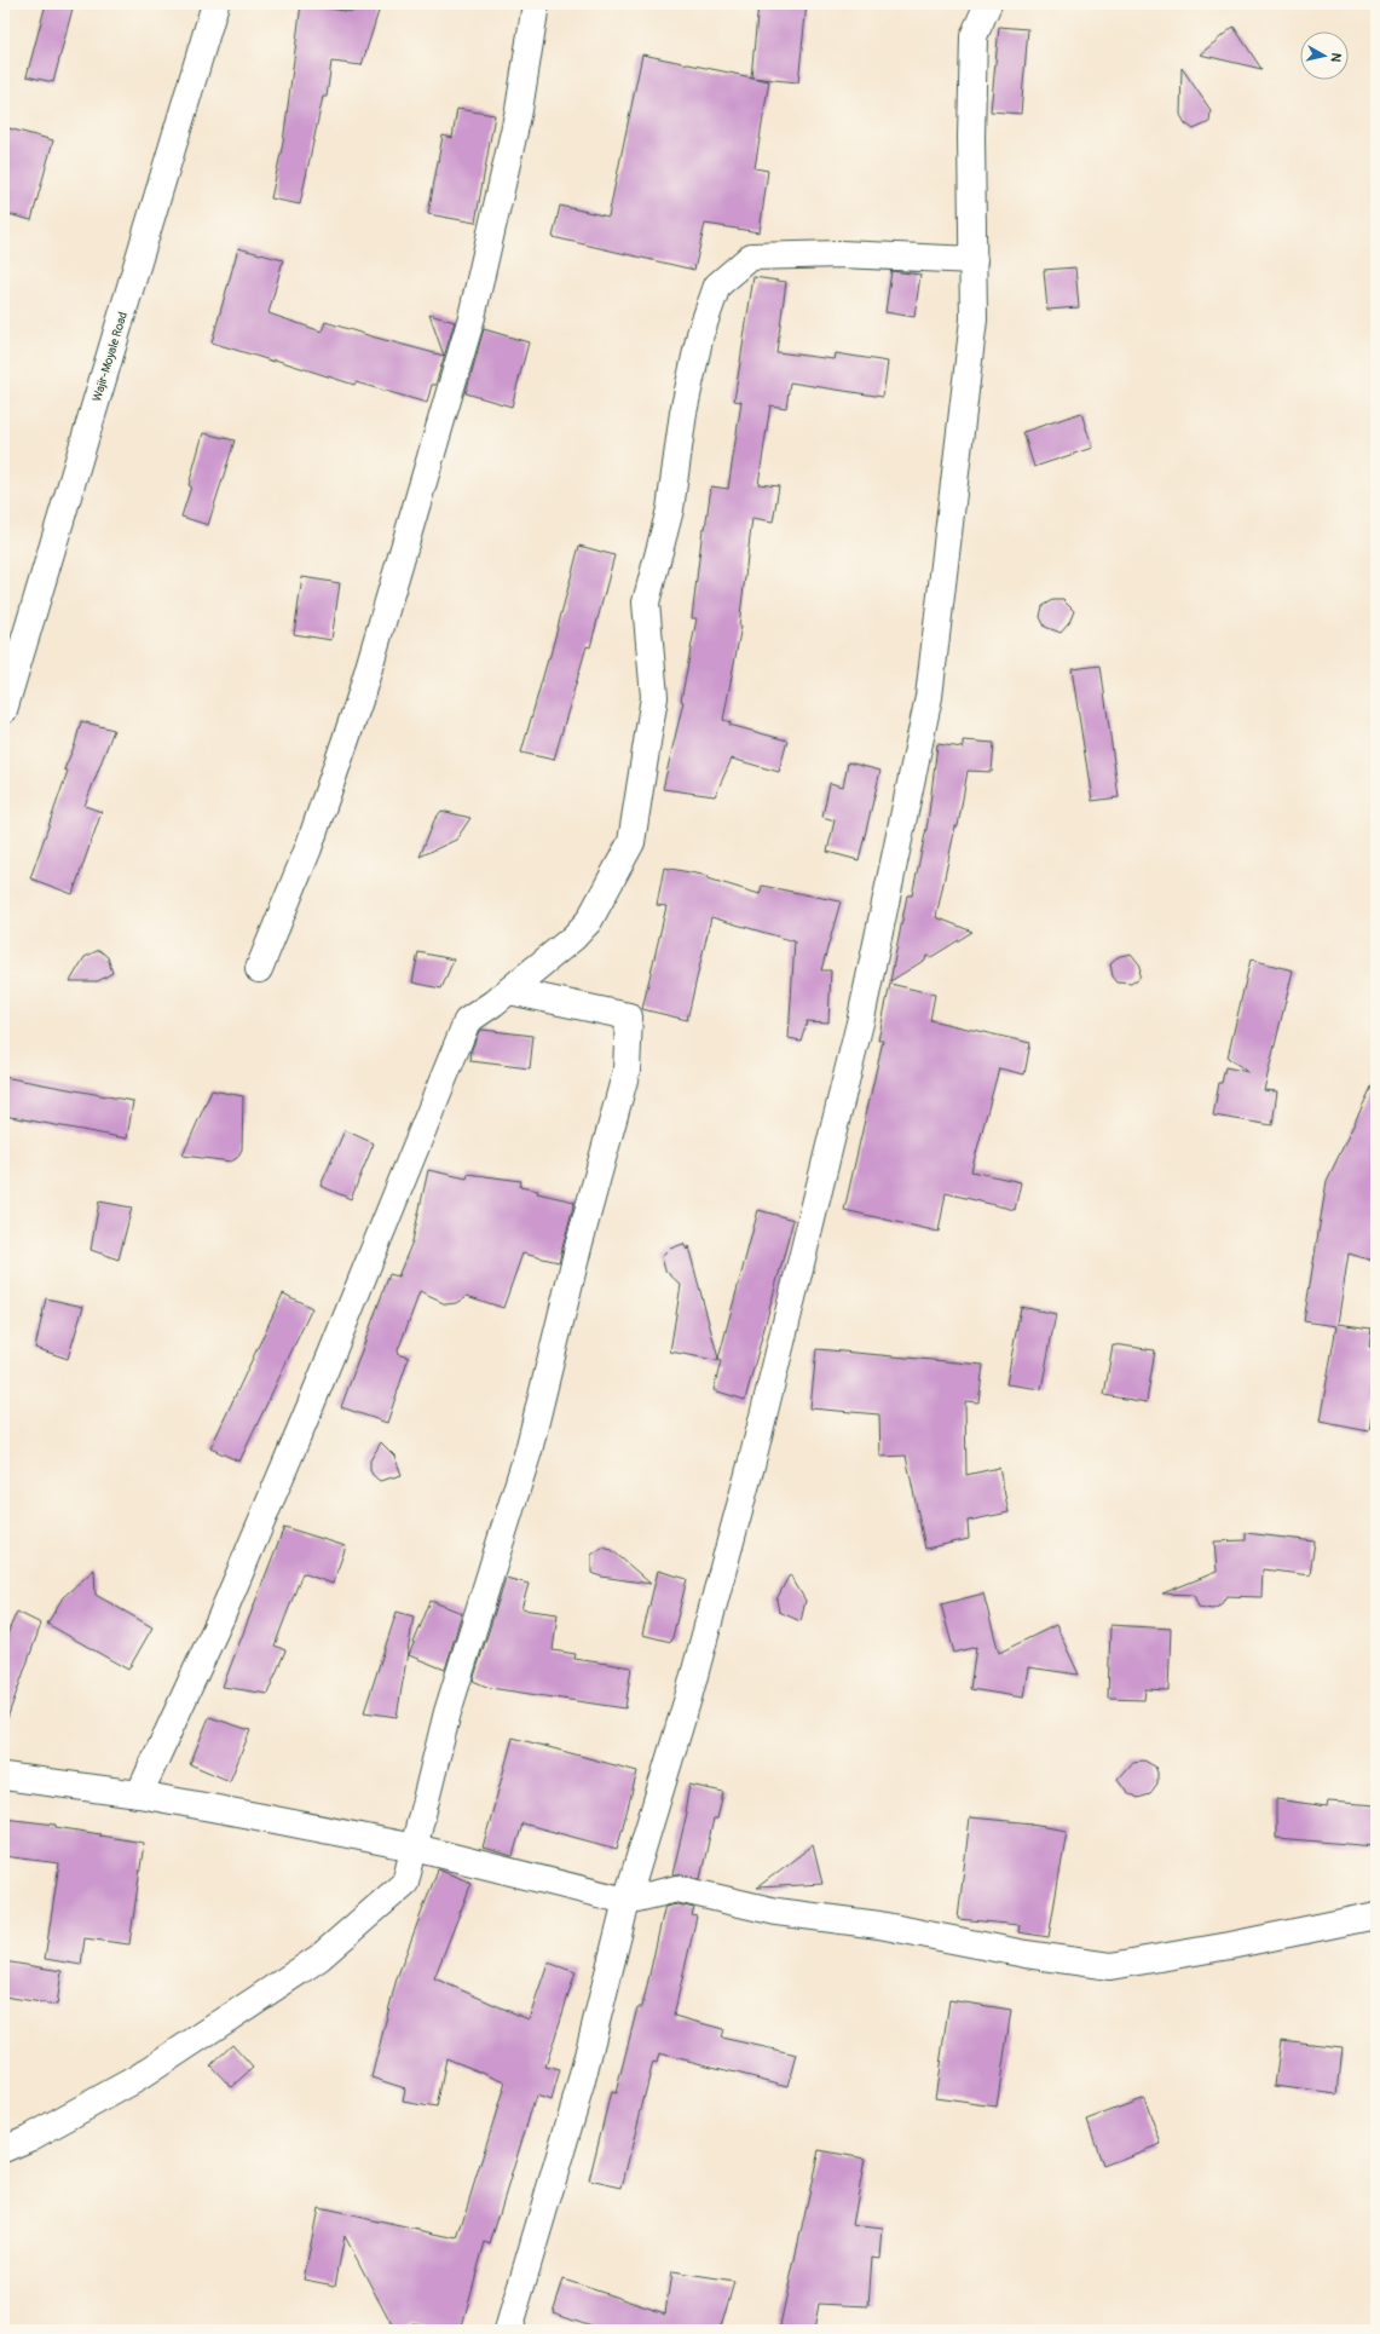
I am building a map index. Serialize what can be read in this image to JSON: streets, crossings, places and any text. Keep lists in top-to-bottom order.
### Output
{
  "streets": {
    "street": ["Wajir-Moyale Road"]
  },
  "north": "right"
}
